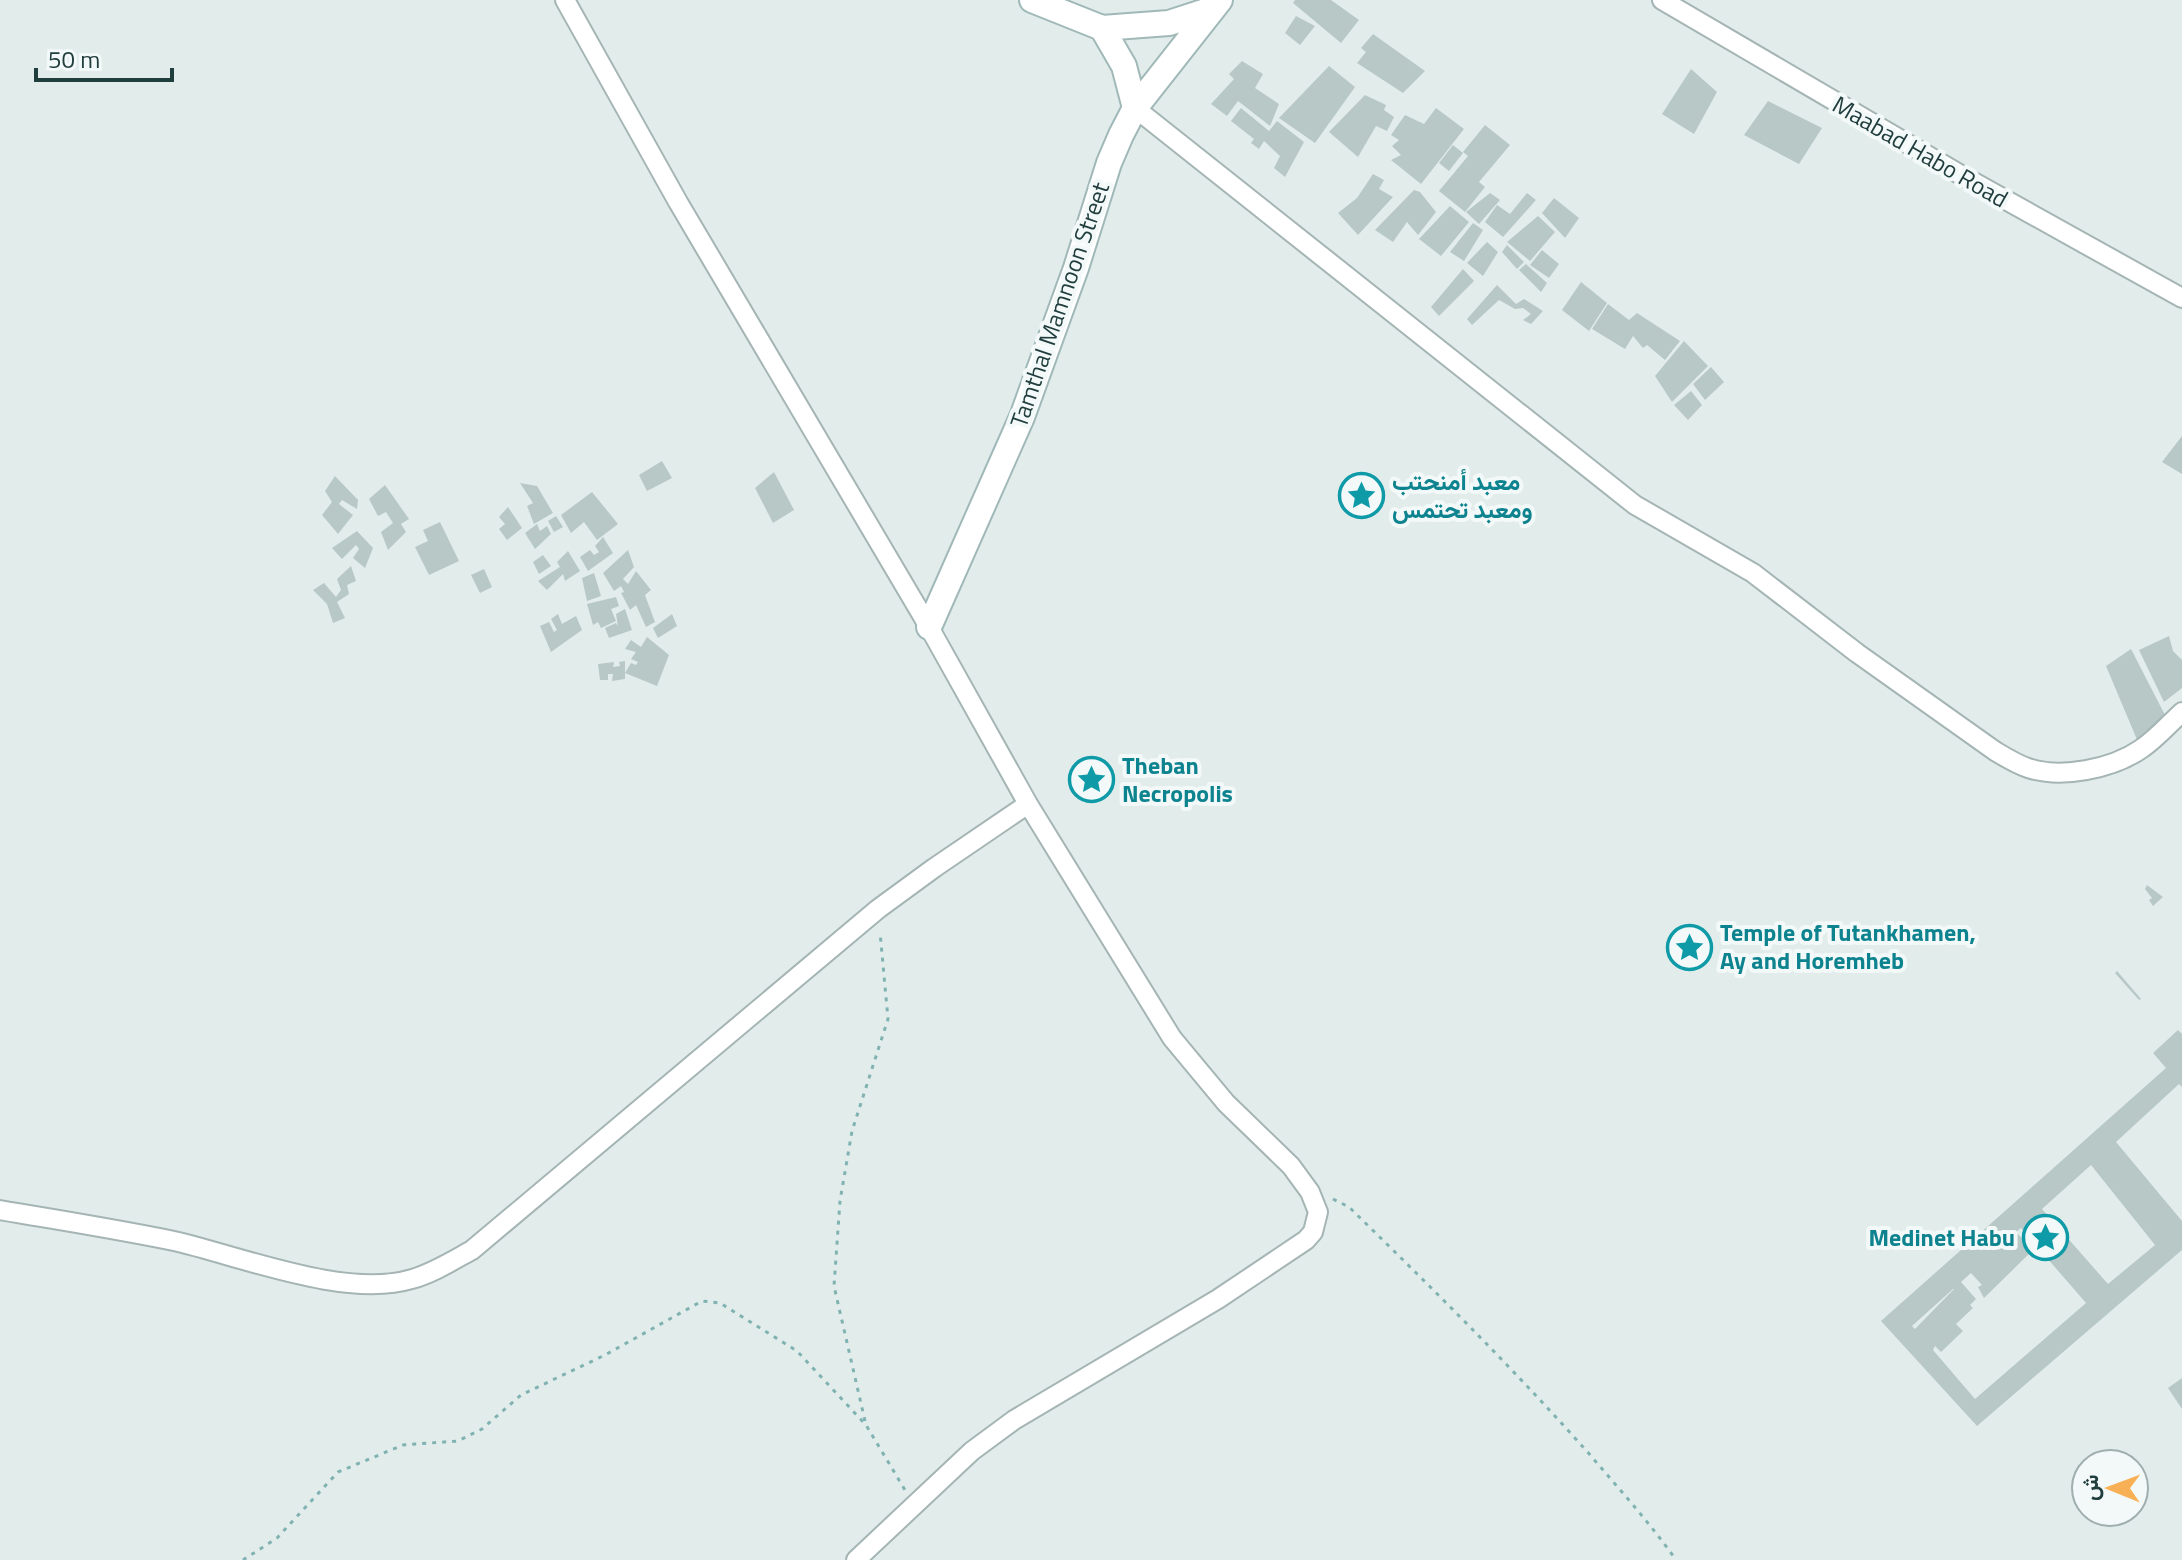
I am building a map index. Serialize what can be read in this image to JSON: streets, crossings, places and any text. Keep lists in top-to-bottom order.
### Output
{
  "streets": {
    "street": ["Maabad Habo Road", "Tamthal Mamnoon Street"]
  },
  "places": {
    "place": [
      "معبد أمنحتب ومعبد تحتمس",
      "Theban Necropolis",
      "Temple of Tutankhamen, Ay and Horemheb",
      "Medinet Habu"
    ]
  },
  "scale_bar": "50 m",
  "north": "left"
}
